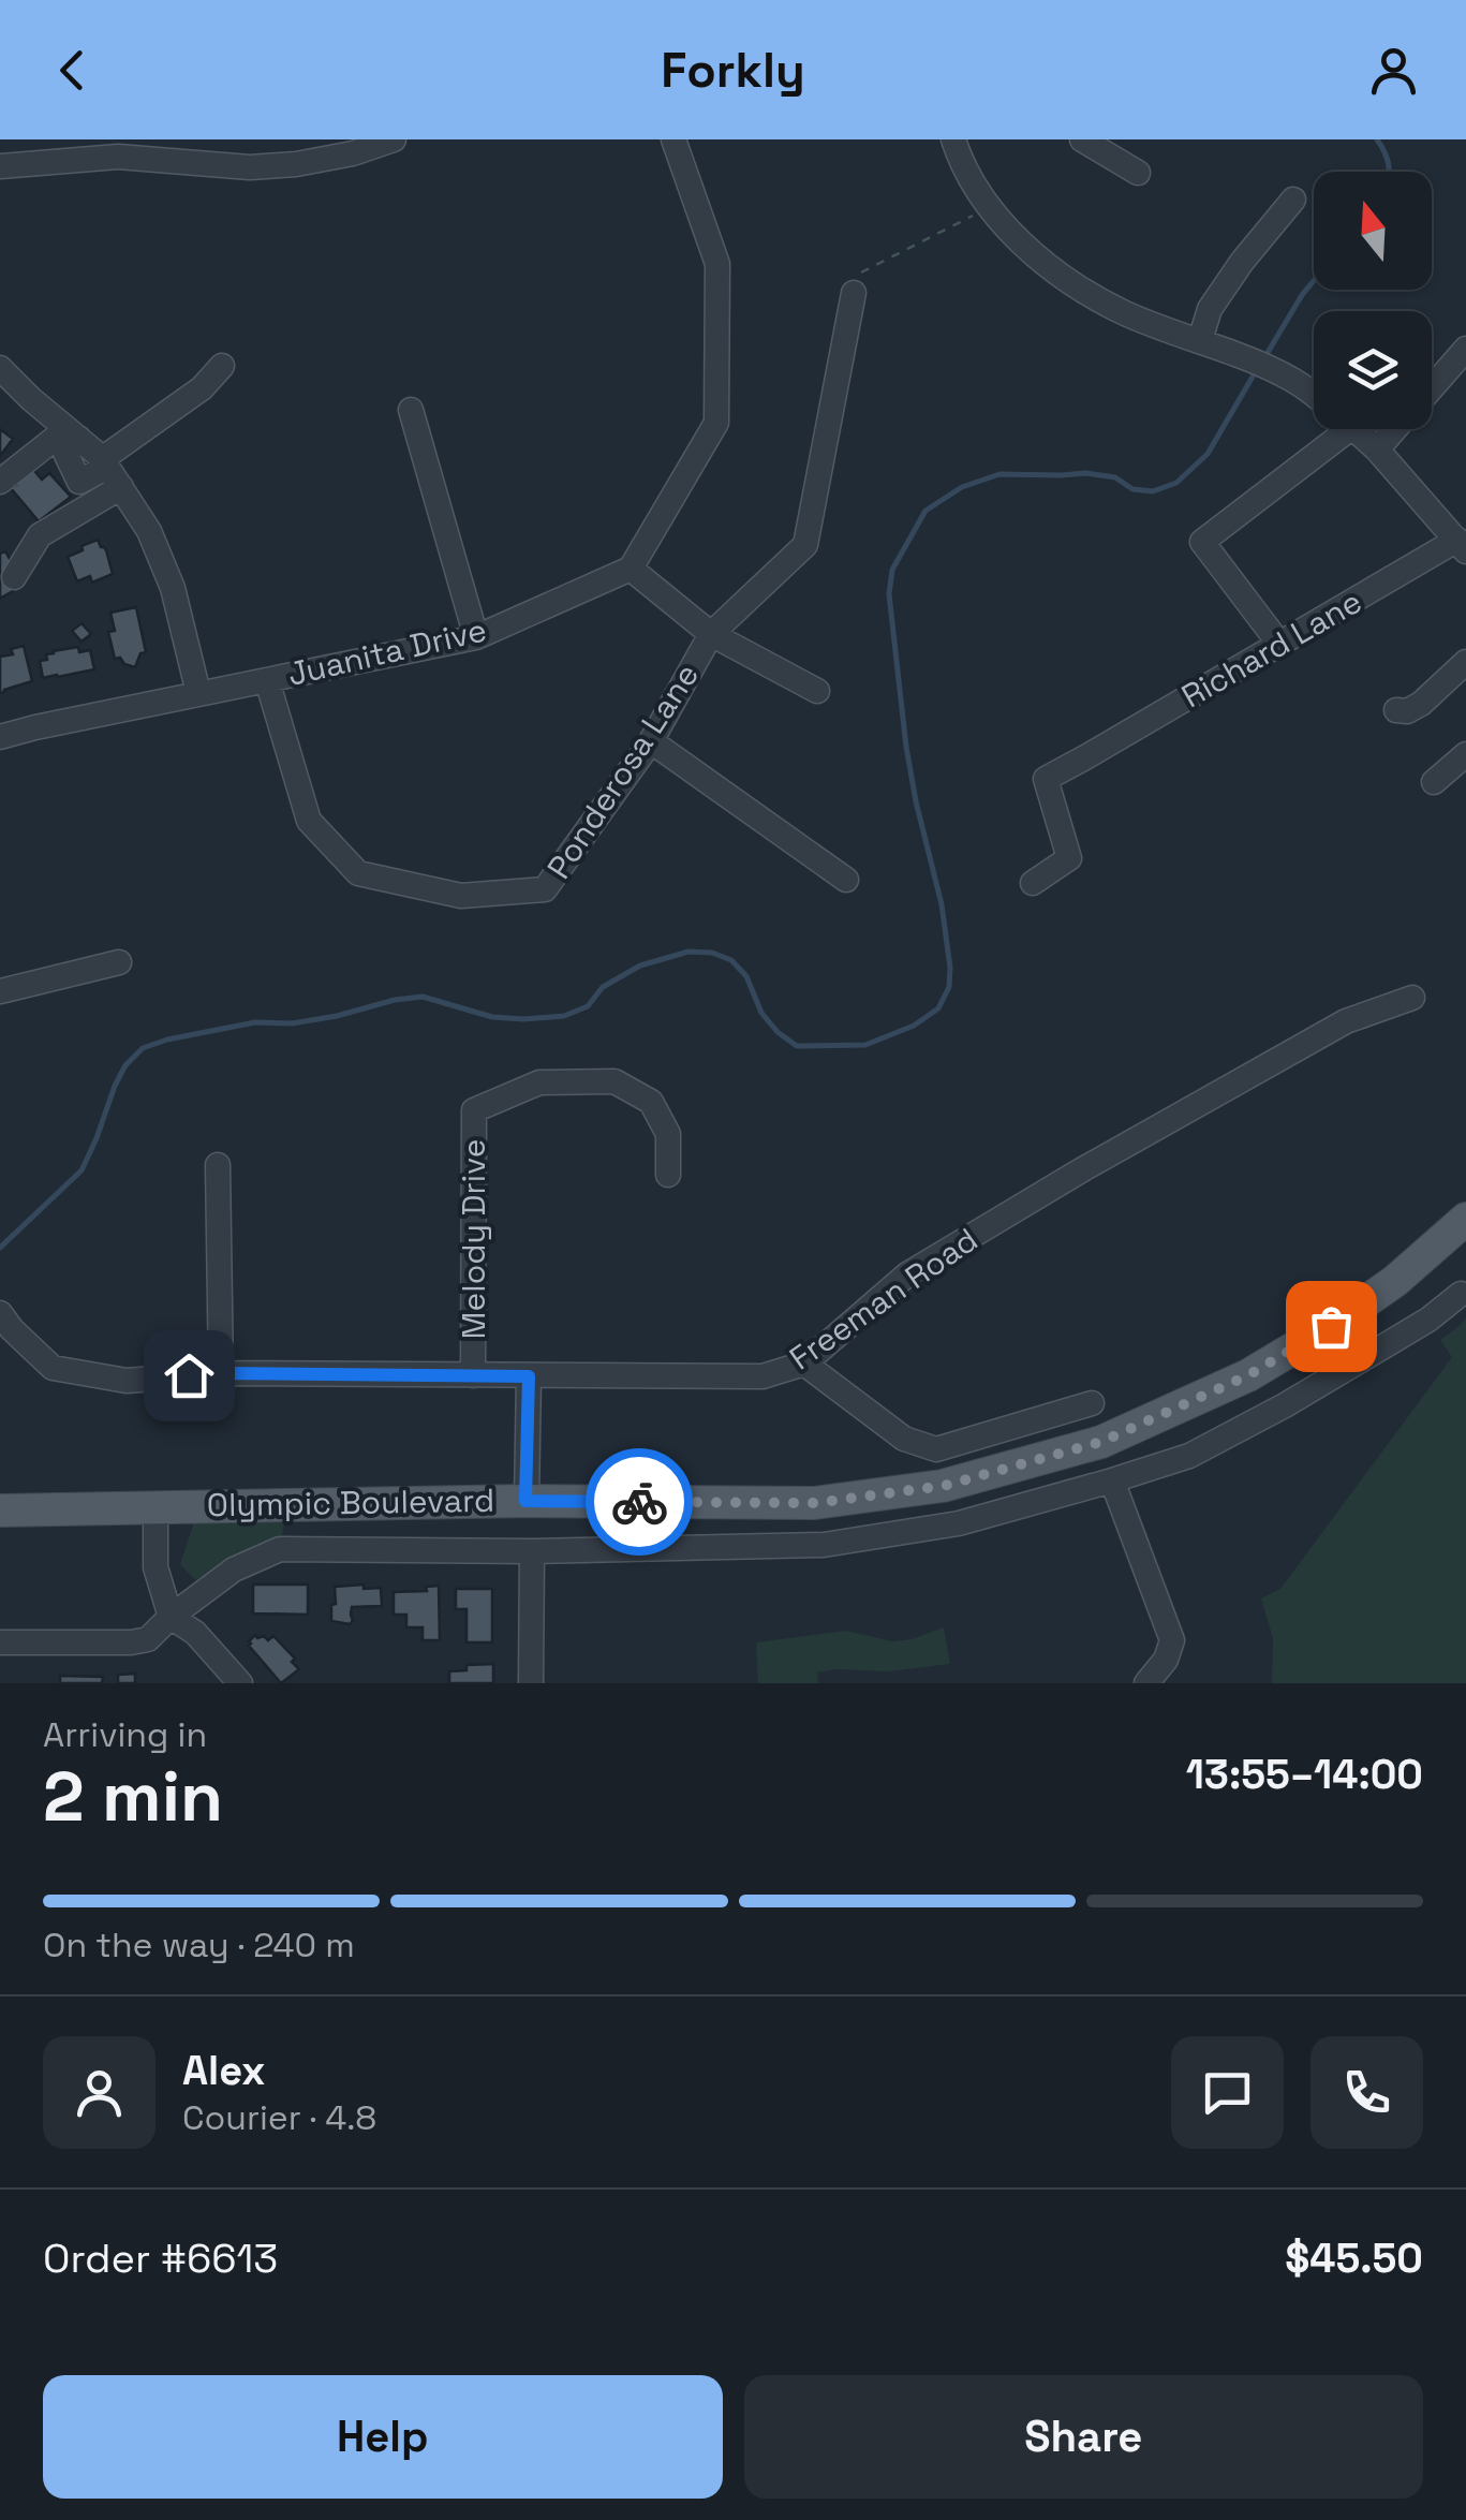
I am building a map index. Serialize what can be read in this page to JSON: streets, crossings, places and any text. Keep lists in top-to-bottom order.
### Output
{
  "streets": {
    "main road": ["Olympic Boulevard"],
    "street": [
      "Richard Lane",
      "Juanita Drive",
      "Ponderosa Lane",
      "Melody Drive",
      "Freeman Road"
    ]
  },
  "crossings": [
    ["Juanita Drive", "Ponderosa Lane"],
    ["Melody Drive", "Freeman Road"]
  ],
  "north": "top",
  "page": {
    "header": "Forkly",
    "heading": ["2 min", "Arriving in", "13:55–14:00"],
    "panel": [
      "Alex",
      "Courier · 4.8",
      "Order #6613",
      "$45.50"
    ],
    "bar": "On the way · 240 m",
    "buttons": ["Help", "Share"]
  }
}
